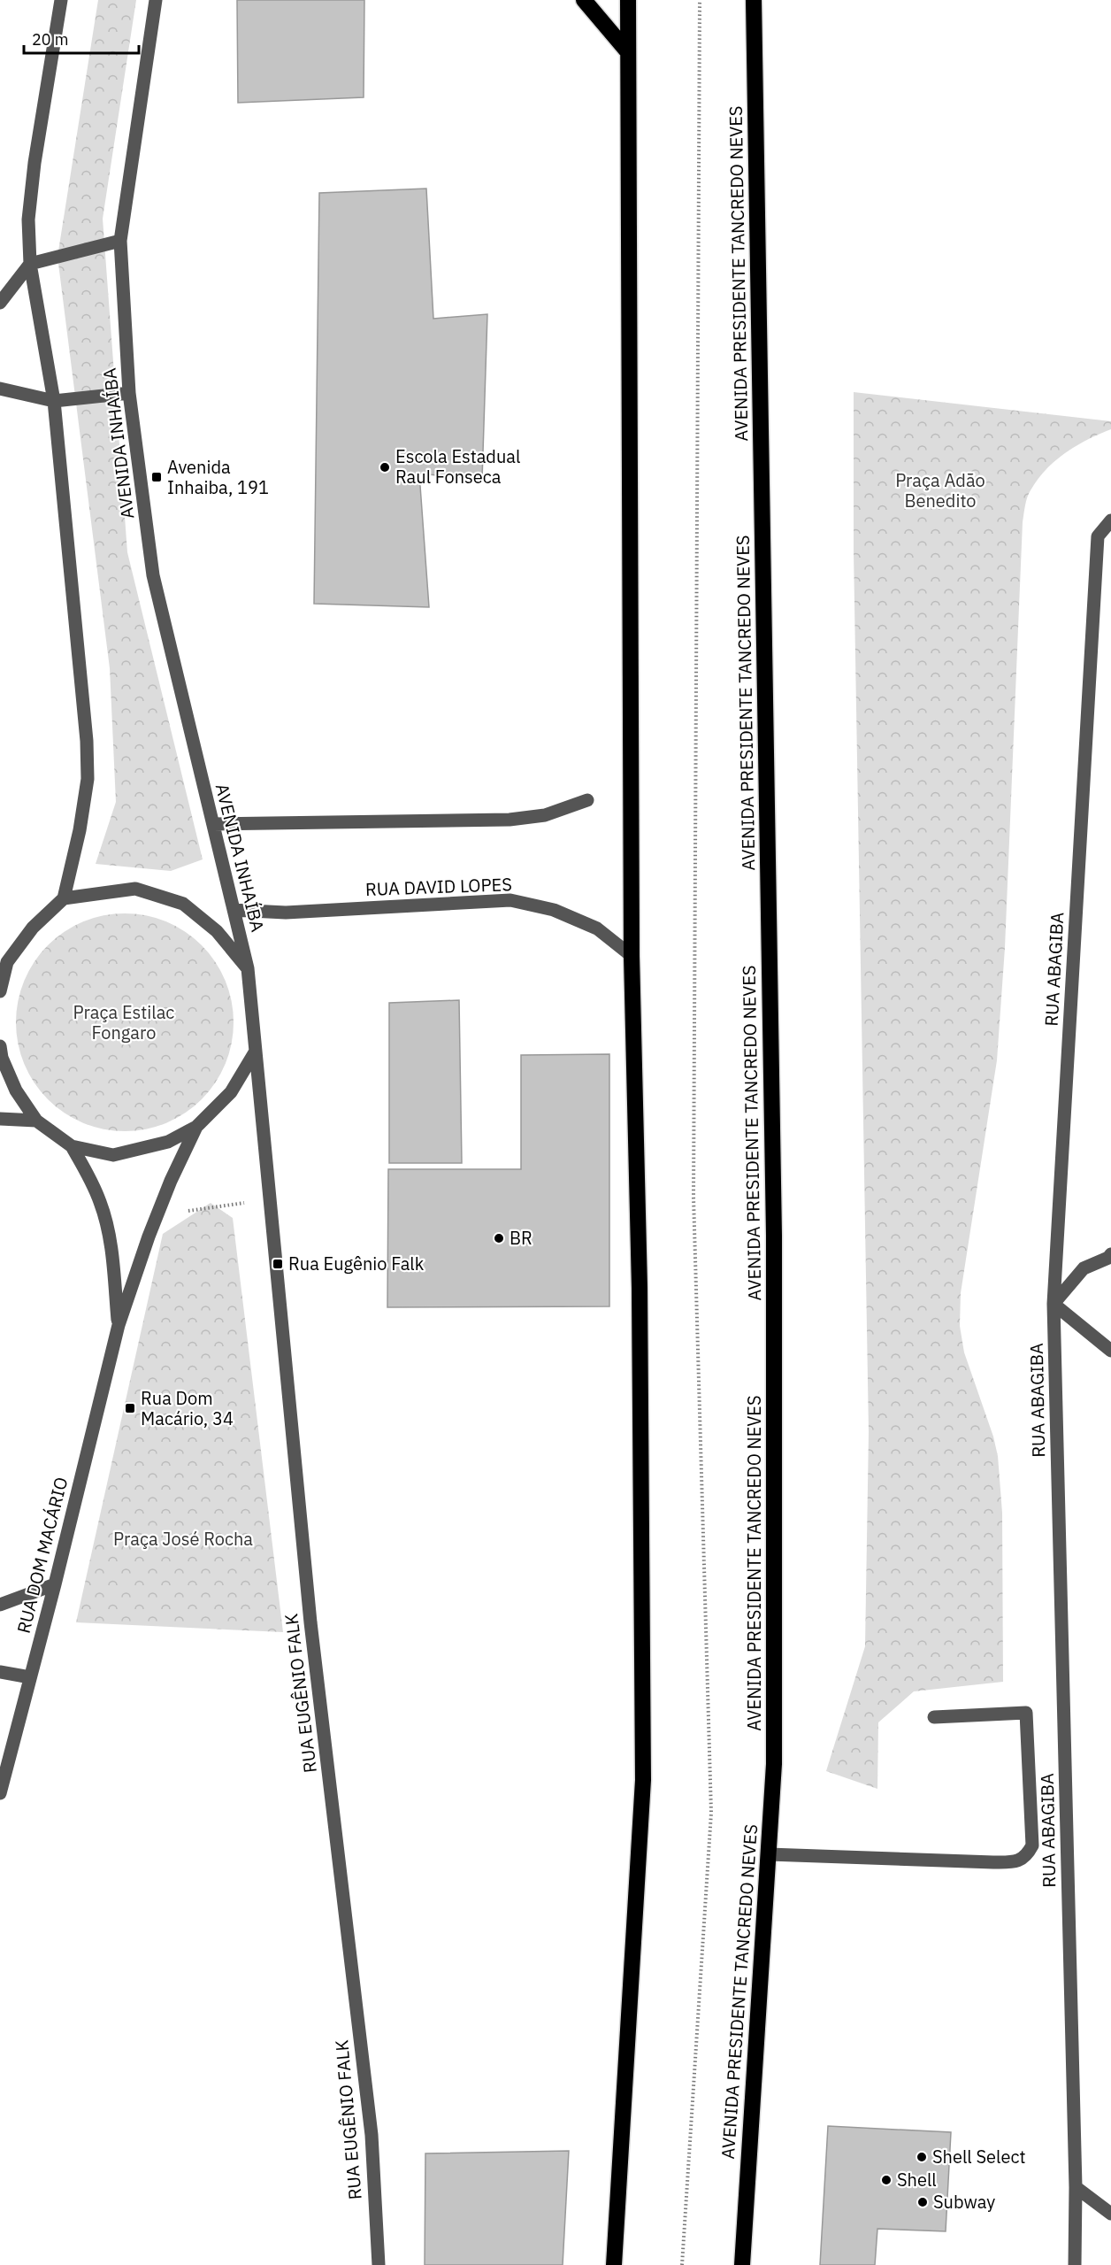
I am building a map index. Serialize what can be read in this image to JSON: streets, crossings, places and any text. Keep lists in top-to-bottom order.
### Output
{
  "streets": {
    "highway": ["AVENIDA PRESIDENTE TANCREDO NEVES"],
    "street": [
      "AVENIDA INHAÍBA",
      "RUA DAVID LOPES",
      "RUA ABAGIBA",
      "RUA DOM MACÁRIO",
      "RUA EUGÊNIO FALK"
    ]
  },
  "crossings": [
    ["AVENIDA INHAÍBA", "RUA DAVID LOPES"]
  ],
  "parks": ["Praça Adão Benedito", "Praça Estilac Fongaro", "Praça José Rocha"],
  "places": {
    "other": [
      "Escola Estadual Raul Fonseca",
      "BR",
      "Shell Select",
      "Shell",
      "Subway"
    ],
    "transit": ["Avenida Inhaiba, 191", "Rua Eugênio Falk", "Rua Dom Macário, 34"]
  },
  "scale_bar": "20 m"
}
